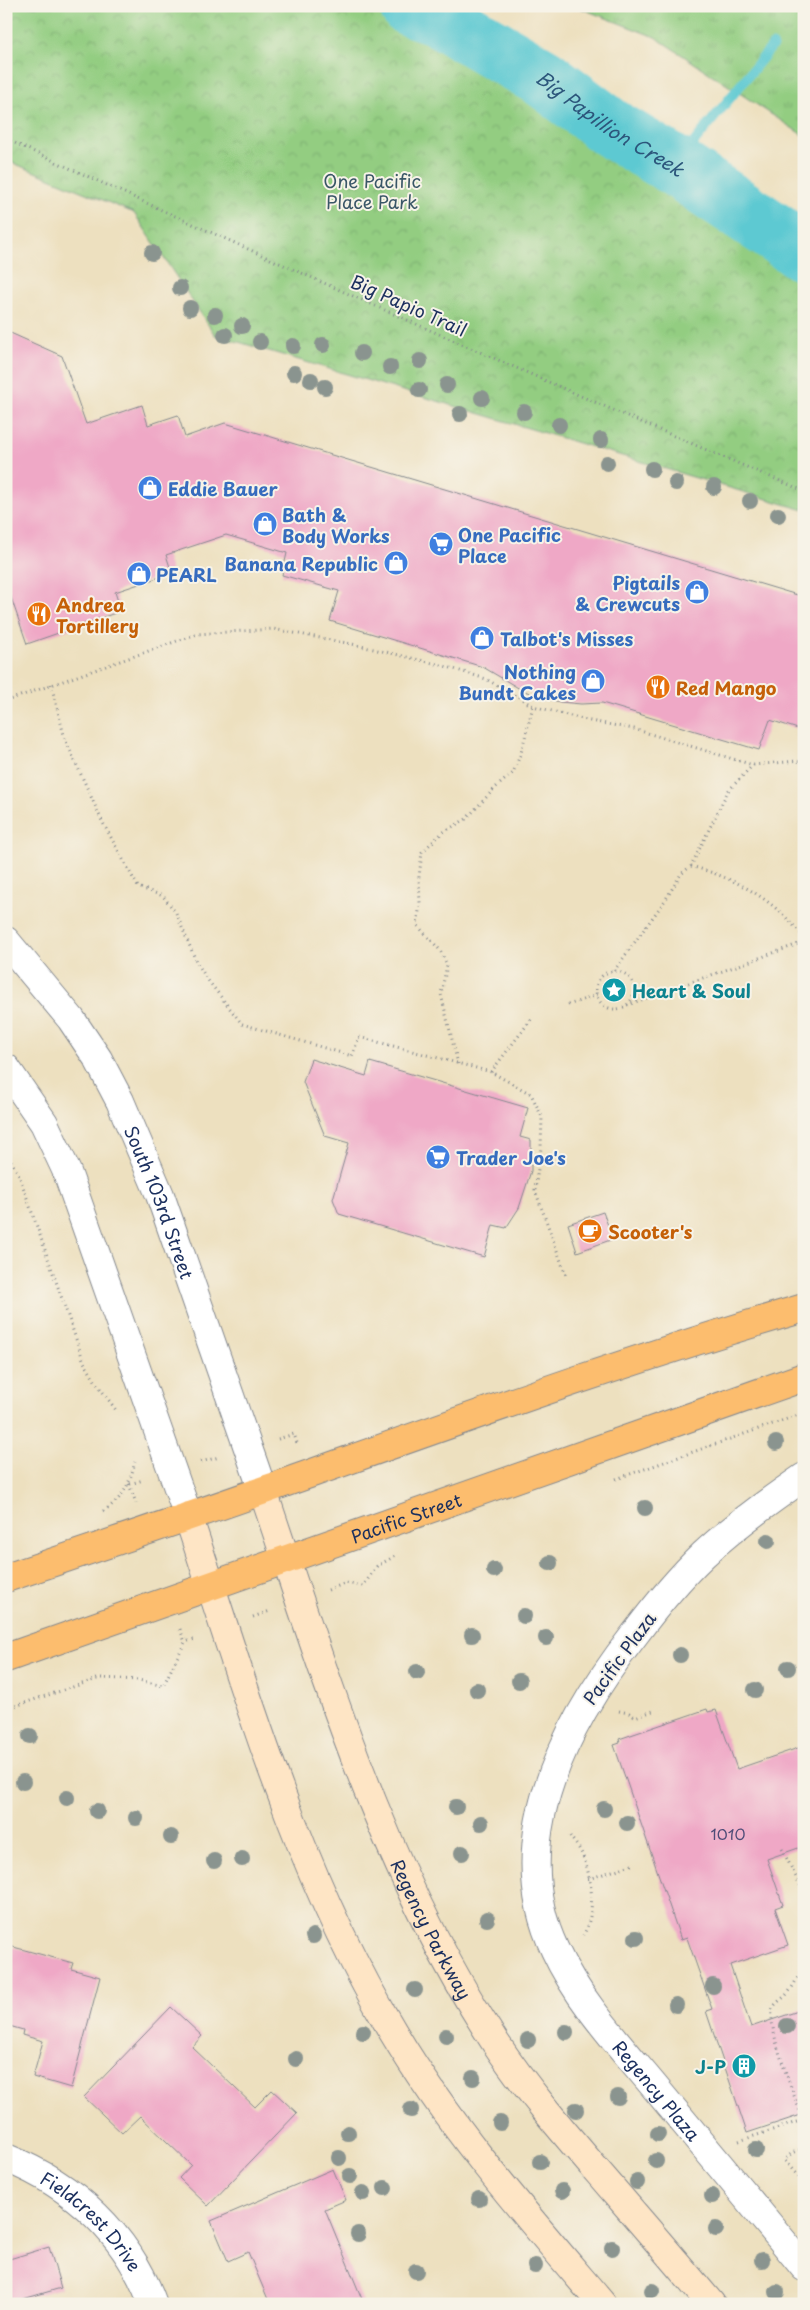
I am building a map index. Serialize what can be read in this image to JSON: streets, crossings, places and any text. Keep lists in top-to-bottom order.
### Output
{
  "streets": {
    "main road": ["Pacific Street", "Regency Parkway"],
    "street": [
      "South 103rd Street",
      "Pacific Plaza",
      "Regency Plaza",
      "Fieldcrest Drive"
    ],
    "path": ["Big Papio Trail"]
  },
  "crossings": [
    ["South 103rd Street", "Regency Parkway"],
    ["Pacific Street", "Regency Parkway"],
    ["Pacific Plaza", "Regency Plaza"]
  ],
  "water": ["Big Papillion Creek"],
  "parks": ["One Pacific Place Park"],
  "places": {
    "shop": [
      "Eddie Bauer",
      "Bath & Body Works",
      "Banana Republic",
      "PEARL",
      "Pigtails & Crewcuts",
      "Talbot's Misses",
      "Nothing Bundt Cakes"
    ],
    "supermarket": ["One Pacific Place", "Trader Joe's"],
    "restaurant": ["Andrea Tortillery", "Red Mango"],
    "place": ["Heart & Soul"],
    "cafe": ["Scooter's"],
    "building": ["J-P"]
  },
  "house_numbers": ["1010"]
}
